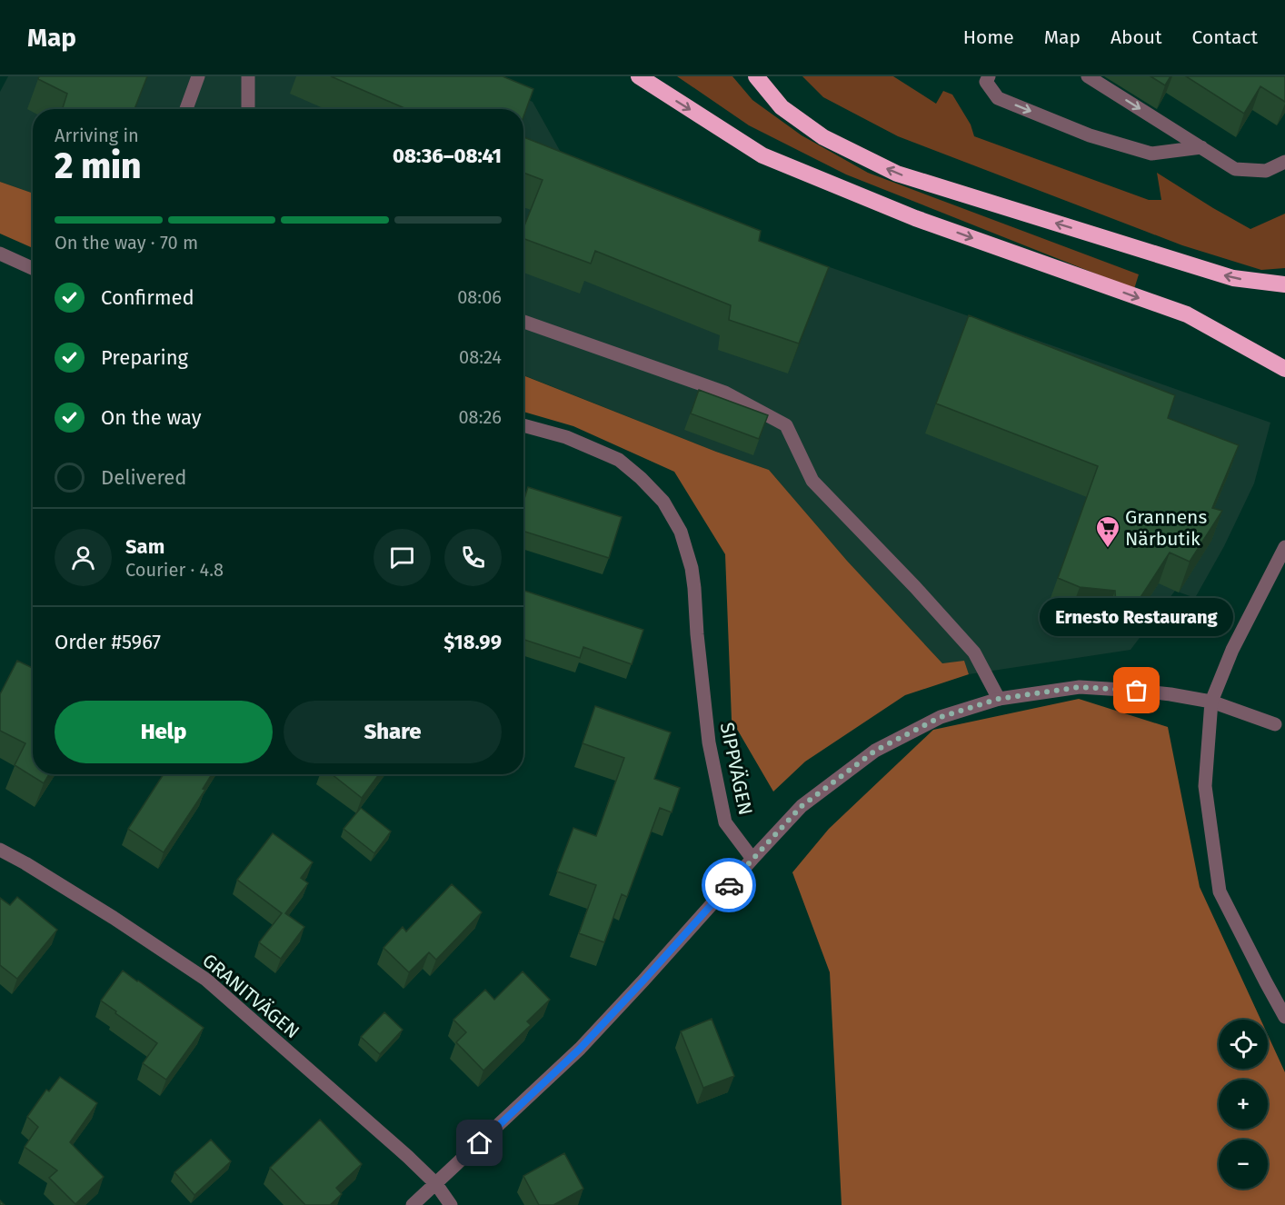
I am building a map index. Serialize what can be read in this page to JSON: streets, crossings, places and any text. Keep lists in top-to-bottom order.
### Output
{
  "streets": {
    "street": ["SIPPVÄGEN", "GRANITVÄGEN"]
  },
  "places": {
    "supermarket": ["Grannens Närbutik"],
    "other": ["Ernesto Restaurang"]
  },
  "page": {
    "header": "Map",
    "nav": [
      "Home",
      "Map",
      "About",
      "Contact"
    ],
    "heading": ["2 min", "Arriving in", "08:36–08:41"],
    "panel": [
      "Sam",
      "Courier · 4.8",
      "Order #5967",
      "$18.99"
    ],
    "bar": "On the way · 70 m",
    "list": [
      ["Confirmed", "08:06"],
      ["Preparing", "08:24"],
      ["On the way", "08:26"],
      "Delivered"
    ],
    "bubble": "Ernesto Restaurang",
    "buttons": ["Help", "Share"],
    "map_buttons": ["+", "−"]
  }
}
